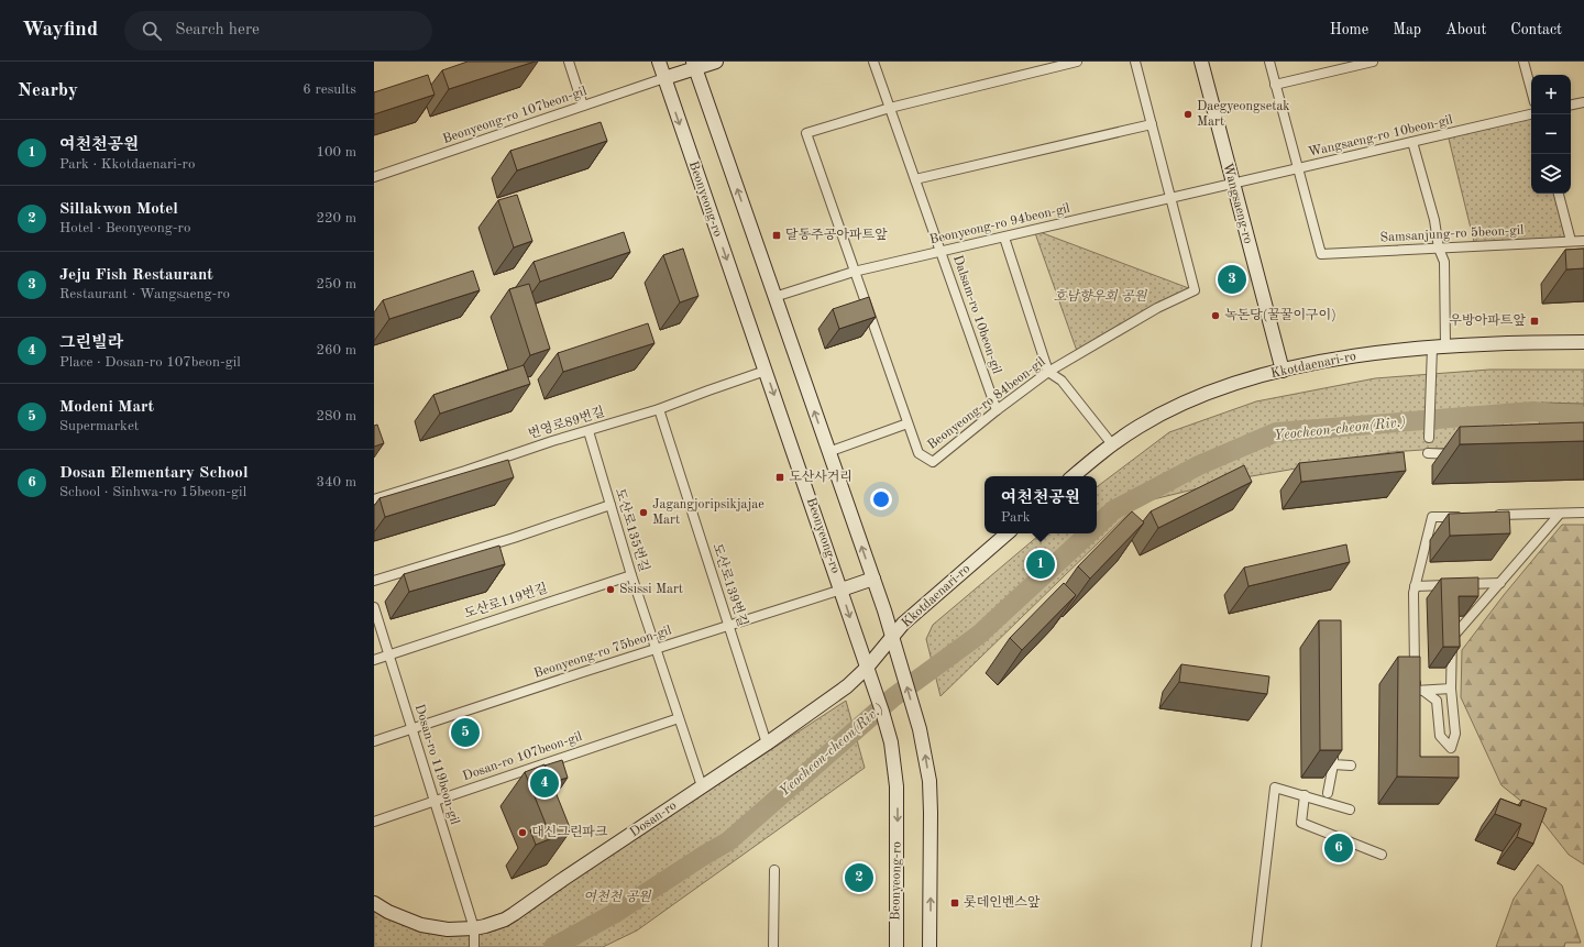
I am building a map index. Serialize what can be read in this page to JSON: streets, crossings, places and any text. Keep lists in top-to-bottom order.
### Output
{
  "streets": {
    "main road": [
      "Beonyeong-ro",
      "Wangsaeng-ro",
      "Kkotdaenari-ro",
      "Dosan-ro"
    ],
    "street": [
      "Beonyeong-ro 107beon-gil",
      "Wangsaeng-ro 10beon-gil",
      "Beonyeong-ro 94beon-gil",
      "Samsanjung-ro 5beon-gil",
      "Dalsam-ro 10beon-gil",
      "Beonyeong-ro 84beon-gil",
      "번영로89번길",
      "도산로135번길",
      "도산로139번길",
      "도산로119번길",
      "Beonyeong-ro 75beon-gil",
      "Dosan-ro 107beon-gil",
      "Dosan-ro 119beon-gil"
    ]
  },
  "crossings": [
    ["Beonyeong-ro 107beon-gil", "Beonyeong-ro"],
    ["Wangsaeng-ro 10beon-gil", "Wangsaeng-ro"],
    ["Wangsaeng-ro 10beon-gil", "Beonyeong-ro 94beon-gil"],
    ["Wangsaeng-ro 10beon-gil", "Samsanjung-ro 5beon-gil"],
    ["Beonyeong-ro", "Kkotdaenari-ro"],
    ["Beonyeong-ro", "번영로89번길"],
    ["Beonyeong-ro", "Beonyeong-ro 75beon-gil"],
    ["Beonyeong-ro", "Dosan-ro"],
    ["Wangsaeng-ro", "Beonyeong-ro 94beon-gil"],
    ["Wangsaeng-ro", "Kkotdaenari-ro"],
    ["Beonyeong-ro 94beon-gil", "Dalsam-ro 10beon-gil"],
    ["Beonyeong-ro 94beon-gil", "Beonyeong-ro 84beon-gil"],
    ["Dalsam-ro 10beon-gil", "Beonyeong-ro 84beon-gil"],
    ["Kkotdaenari-ro", "Dosan-ro"],
    ["번영로89번길", "도산로135번길"],
    ["번영로89번길", "도산로139번길"],
    ["도산로135번길", "도산로119번길"],
    ["도산로135번길", "Beonyeong-ro 75beon-gil"],
    ["도산로135번길", "Dosan-ro 107beon-gil"],
    ["도산로135번길", "Dosan-ro"],
    ["도산로139번길", "Beonyeong-ro 75beon-gil"],
    ["도산로139번길", "Dosan-ro"],
    ["도산로119번길", "Dosan-ro 119beon-gil"],
    ["Beonyeong-ro 75beon-gil", "Dosan-ro 119beon-gil"],
    ["Dosan-ro 107beon-gil", "Dosan-ro 119beon-gil"],
    ["Dosan-ro 119beon-gil", "Dosan-ro"]
  ],
  "water": ["Yeocheon-cheon(Riv.)"],
  "parks": ["호남향우회 공원", "여천천 공원"],
  "places": {
    "other": [
      "Daegyeongsetak Mart",
      "녹돈당(꿀꿀이구이)",
      "Jagangjoripsikjajae Mart",
      "Ssissi Mart",
      "대신그린파크"
    ],
    "transit": [
      "달동주공아파트앞",
      "우방아파트앞",
      "도산사거리",
      "롯데인벤스앞"
    ]
  },
  "page": {
    "header": "Wayfind",
    "search": "Search here",
    "nav": [
      "Home",
      "Map",
      "About",
      "Contact"
    ],
    "heading": ["Nearby", "6 results"],
    "map_buttons": ["+", "−"],
    "list": [
      {
        "mark": "1",
        "name": "여천천공원",
        "note": "Park · Kkotdaenari-ro",
        "value": "100 m"
      },
      {
        "mark": "2",
        "name": "Sillakwon Motel",
        "note": "Hotel · Beonyeong-ro",
        "value": "220 m"
      },
      {
        "mark": "3",
        "name": "Jeju Fish Restaurant",
        "note": "Restaurant · Wangsaeng-ro",
        "value": "250 m"
      },
      {
        "mark": "4",
        "name": "그린빌라",
        "note": "Place · Dosan-ro 107beon-gil",
        "value": "260 m"
      },
      {
        "mark": "5",
        "name": "Modeni Mart",
        "note": "Supermarket",
        "value": "280 m"
      },
      {
        "mark": "6",
        "name": "Dosan Elementary School",
        "note": "School · Sinhwa-ro 15beon-gil",
        "value": "340 m"
      }
    ],
    "pins": [
      "3",
      "1",
      "5",
      "4",
      "6",
      "2"
    ],
    "popup": ["여천천공원", "Park"]
  }
}
